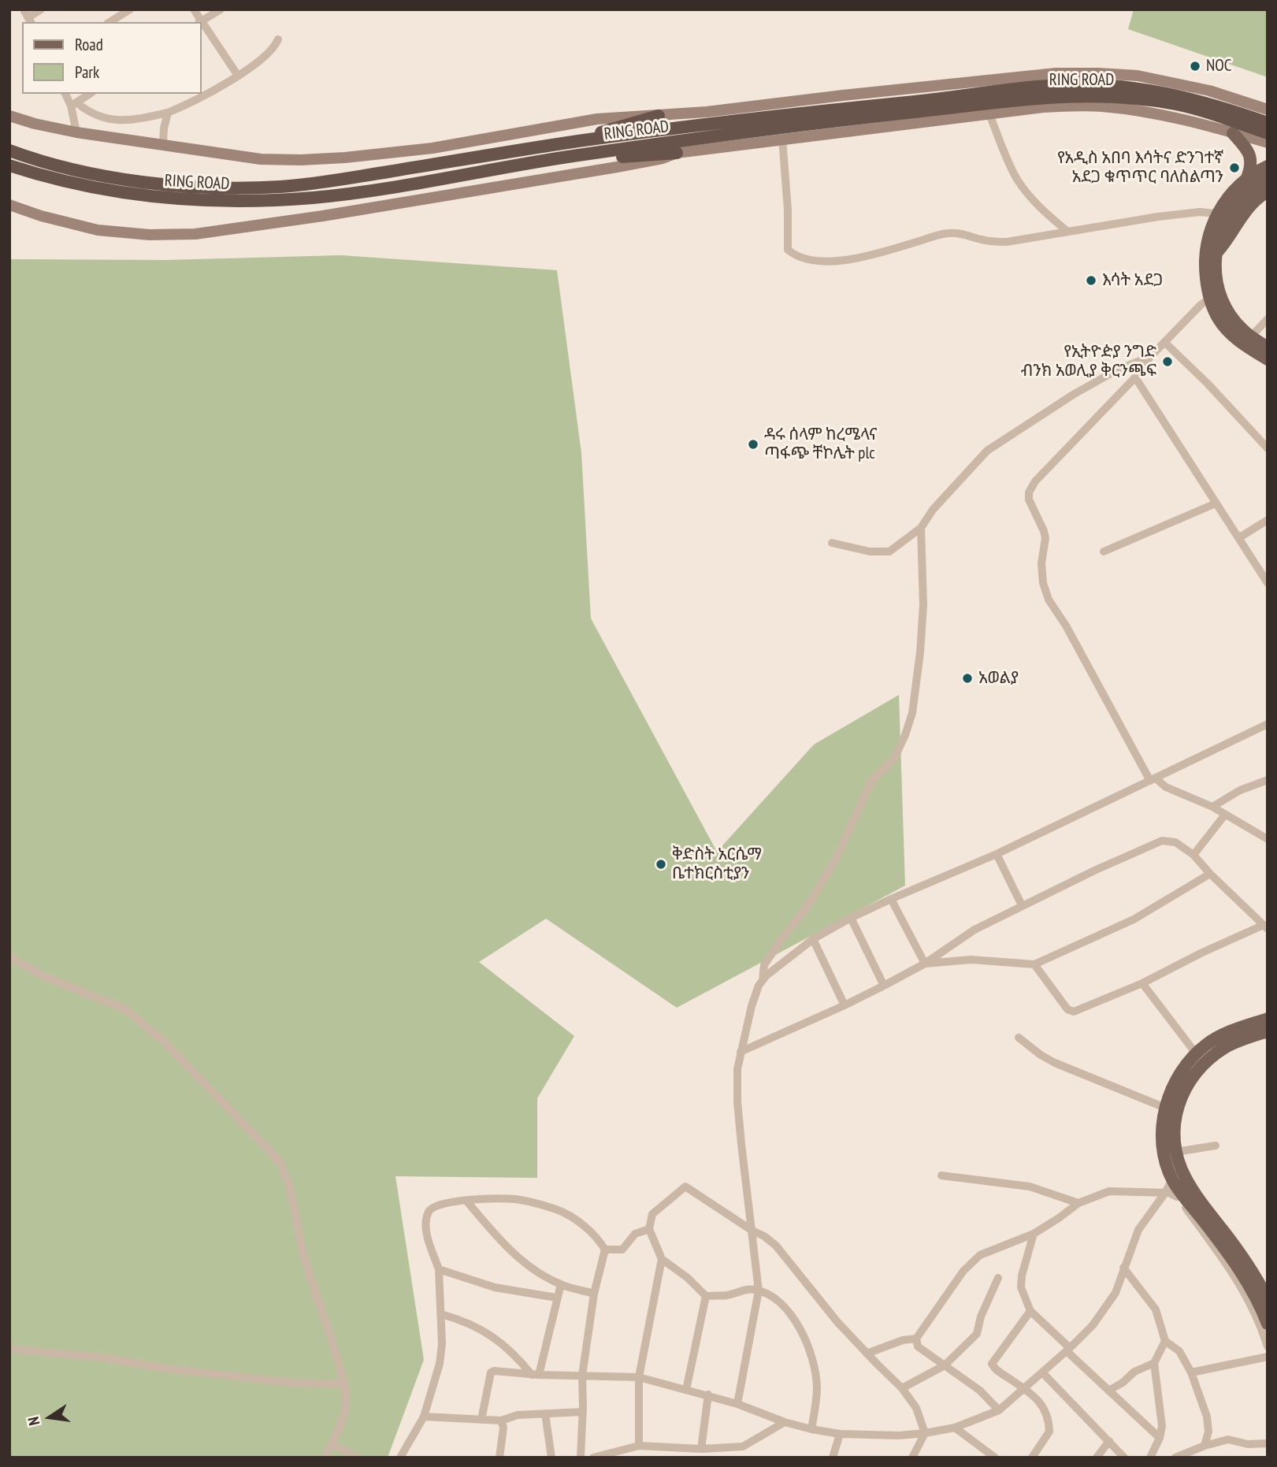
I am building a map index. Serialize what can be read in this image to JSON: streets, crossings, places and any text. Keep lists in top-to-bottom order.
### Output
{
  "streets": {
    "highway": ["RING ROAD"]
  },
  "places": [
    "NOC",
    "የአዲስ አበባ እሳትና ድንገተኛ አደጋ ቁጥጥር ባለስልጣን",
    "እሳት አደጋ",
    "የኢትዮዽያ ንግድ ብንክ አወሊያ ቅርንጫፍ",
    "ዳሩ ሰላም ከረሜላና ጣፋጭ ቸኮሌት plc",
    "አወልያ",
    "ቅድስት አርሴማ ቤተክርስቲያን"
  ],
  "legend": ["Road", "Park"],
  "north": "left"
}
